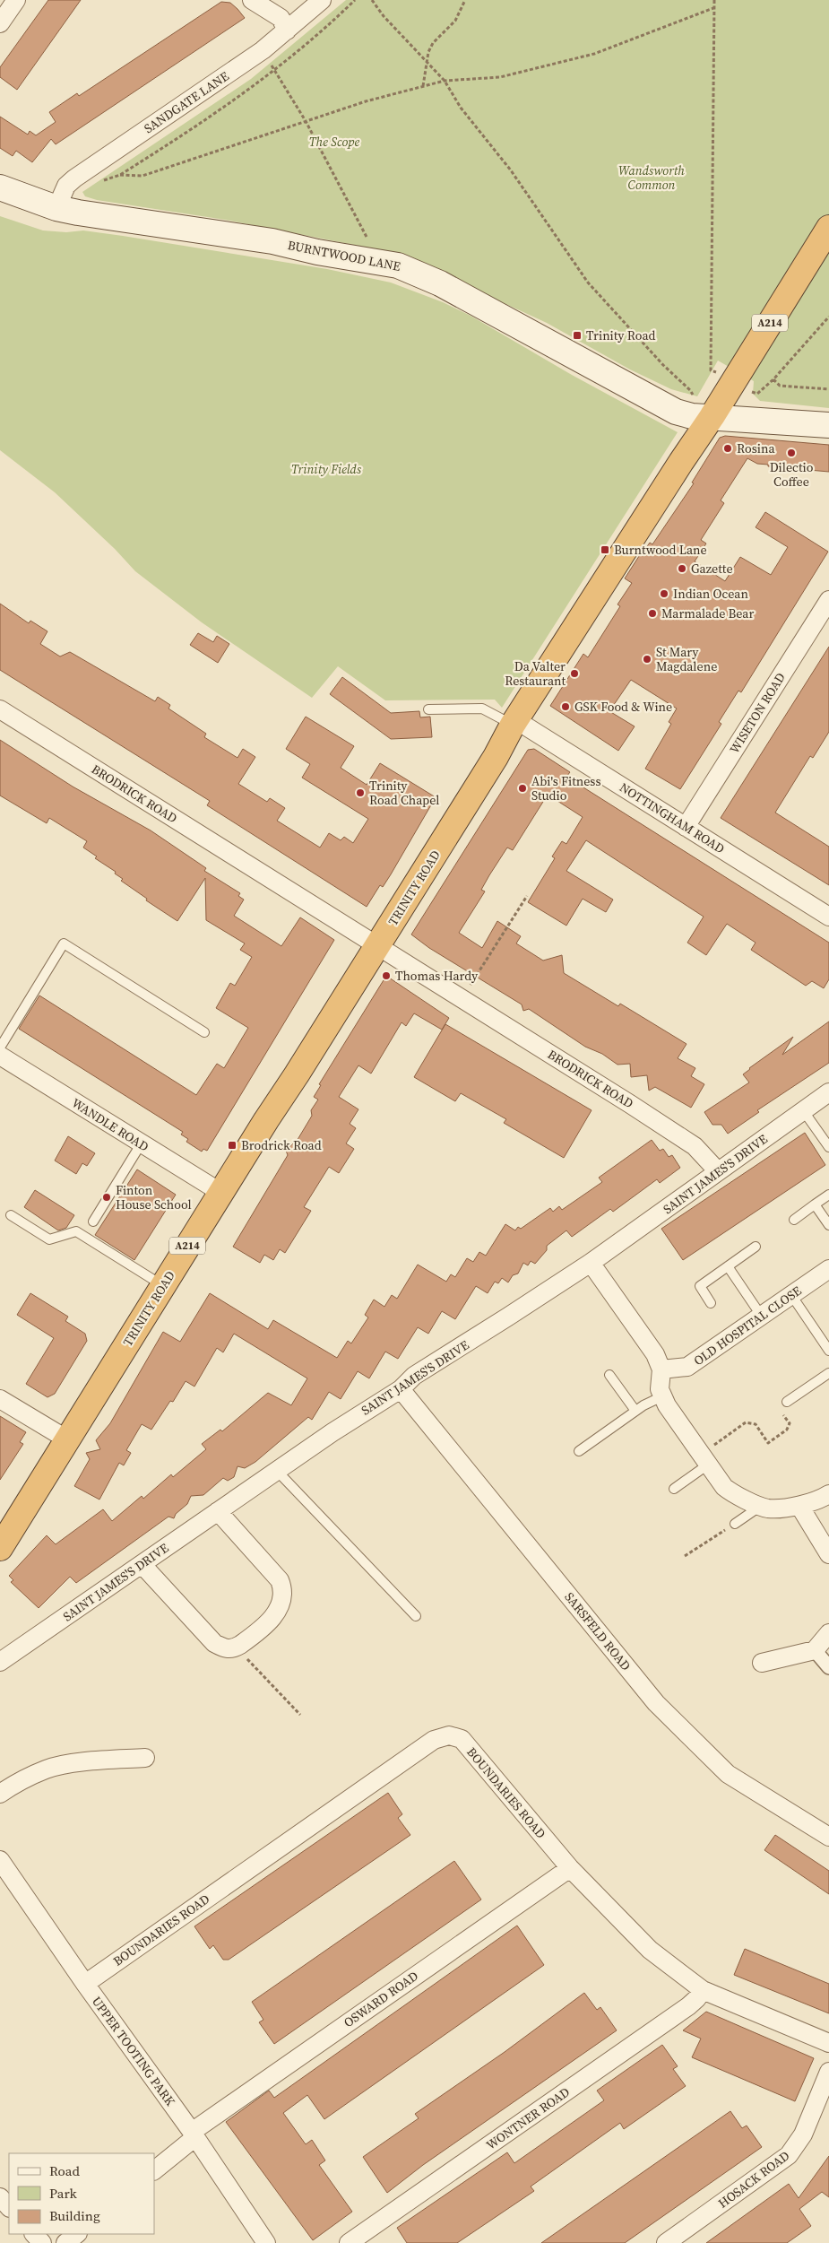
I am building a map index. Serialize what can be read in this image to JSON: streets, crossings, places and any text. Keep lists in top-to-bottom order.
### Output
{
  "streets": {
    "highway": ["A214", "TRINITY ROAD"],
    "main road": ["BURNTWOOD LANE"],
    "street": [
      "SANDGATE LANE",
      "WISETON ROAD",
      "BRODRICK ROAD",
      "NOTTINGHAM ROAD",
      "WANDLE ROAD",
      "SAINT JAMES'S DRIVE",
      "OLD HOSPITAL CLOSE",
      "SARSFELD ROAD",
      "BOUNDARIES ROAD",
      "OSWARD ROAD",
      "UPPER TOOTING PARK",
      "WONTNER ROAD",
      "HOSACK ROAD"
    ]
  },
  "crossings": [
    ["SANDGATE LANE", "BURNTWOOD LANE"],
    ["BURNTWOOD LANE", "TRINITY ROAD"],
    ["WISETON ROAD", "NOTTINGHAM ROAD"],
    ["BRODRICK ROAD", "TRINITY ROAD"],
    ["BRODRICK ROAD", "SAINT JAMES'S DRIVE"],
    ["NOTTINGHAM ROAD", "TRINITY ROAD"],
    ["TRINITY ROAD", "WANDLE ROAD"],
    ["SAINT JAMES'S DRIVE", "SARSFELD ROAD"],
    ["BOUNDARIES ROAD", "OSWARD ROAD"],
    ["BOUNDARIES ROAD", "UPPER TOOTING PARK"],
    ["BOUNDARIES ROAD", "WONTNER ROAD"],
    ["OSWARD ROAD", "UPPER TOOTING PARK"]
  ],
  "parks": ["The Scope", "Wandsworth Common", "Trinity Fields"],
  "places": {
    "transit": ["Trinity Road", "Burntwood Lane", "Brodrick Road"],
    "other": [
      "Rosina",
      "Dilectio Coffee",
      "Gazette",
      "Indian Ocean",
      "Marmalade Bear",
      "St Mary Magdalene",
      "Da Valter Restaurant",
      "GSK Food & Wine",
      "Abi's Fitness Studio",
      "Trinity Road Chapel",
      "Thomas Hardy",
      "Finton House School"
    ]
  },
  "legend": ["Road", "Park", "Building"]
}
